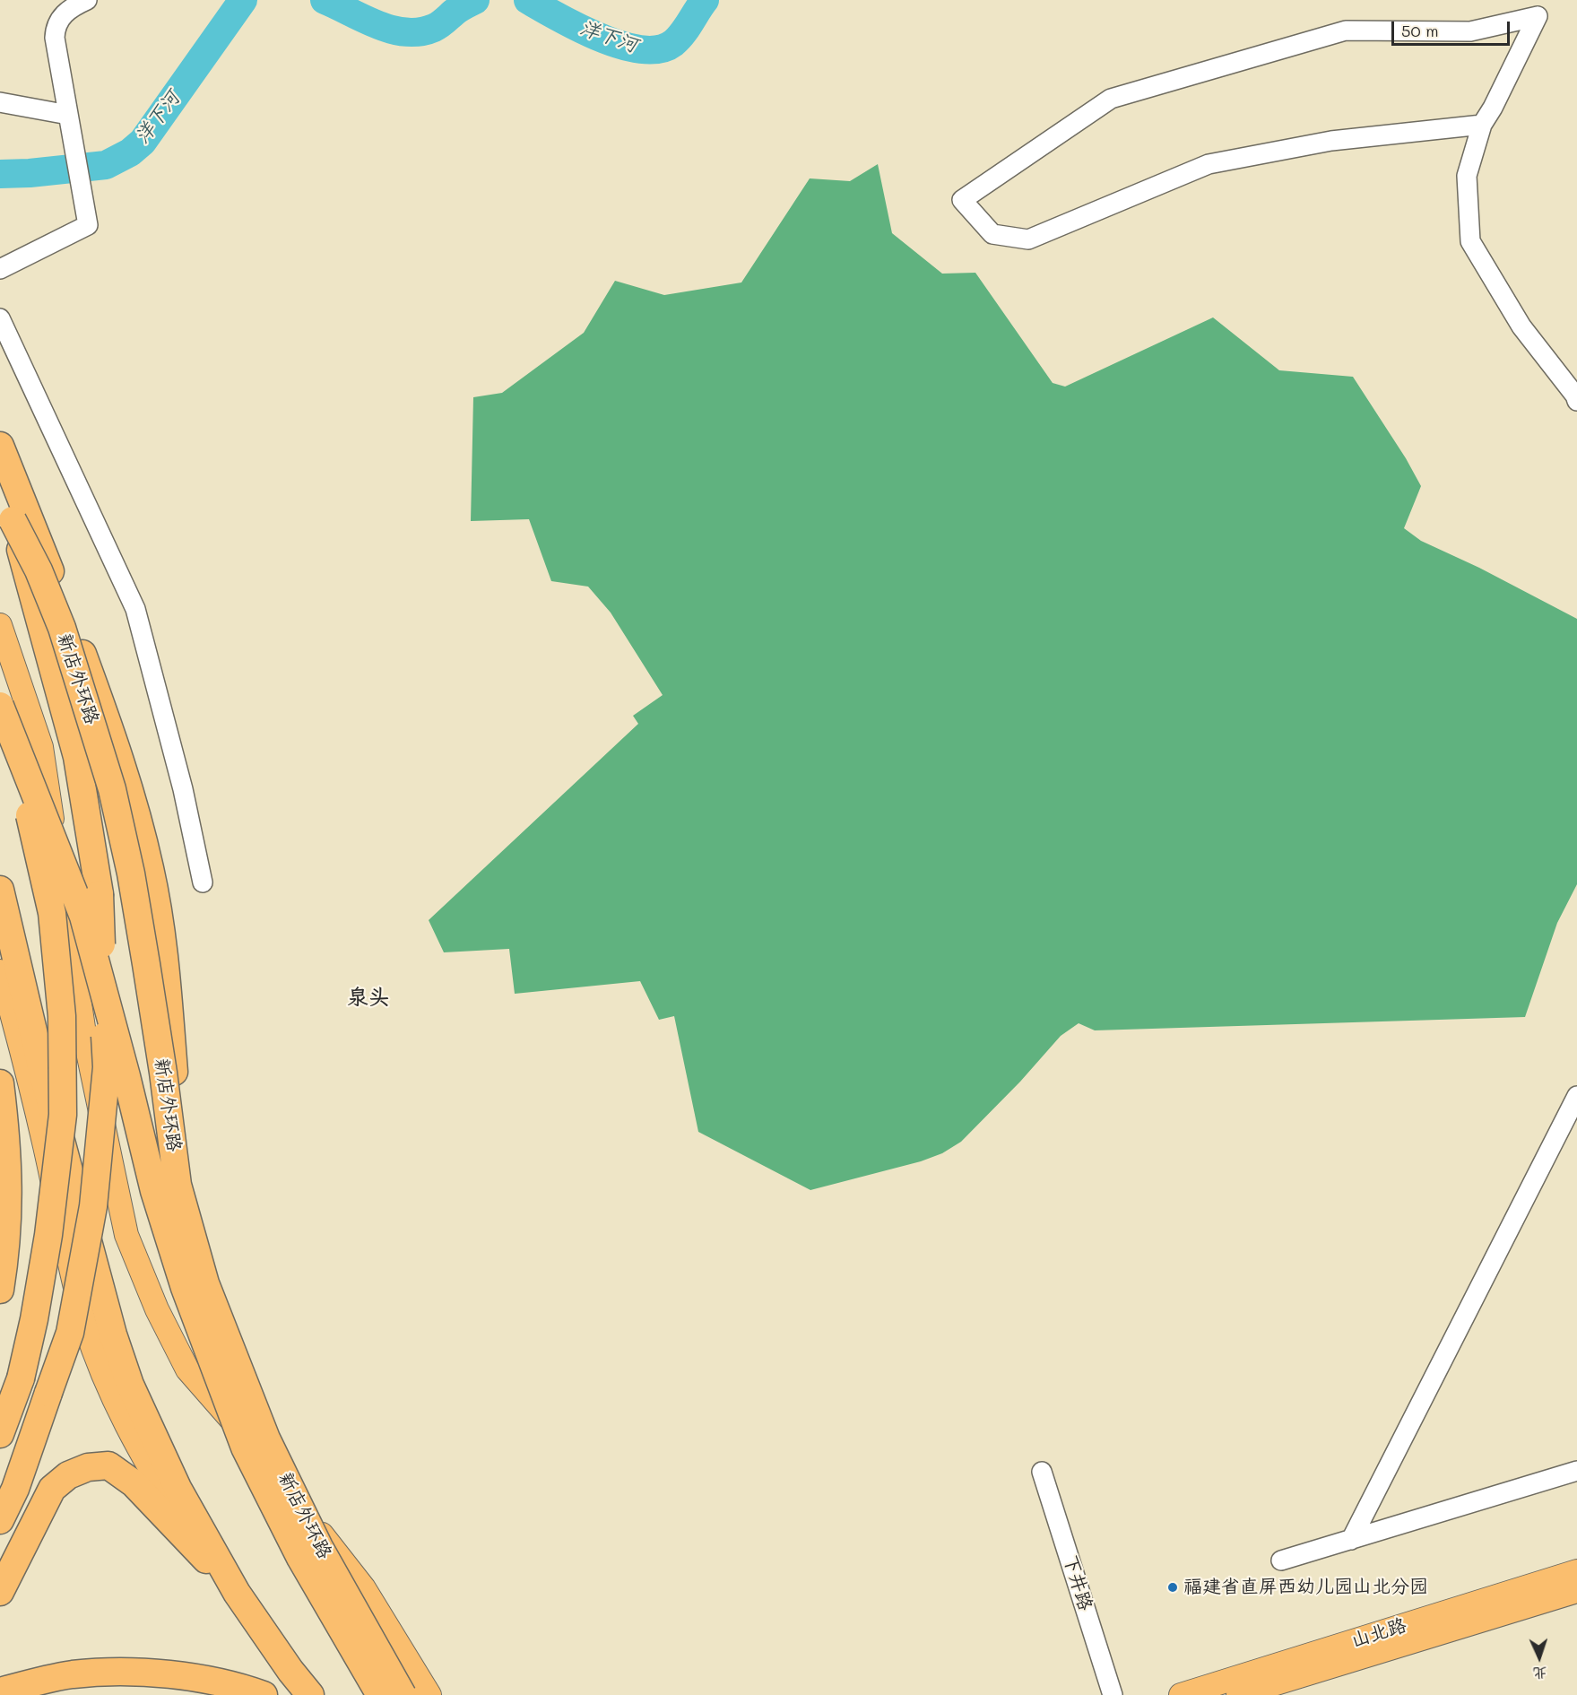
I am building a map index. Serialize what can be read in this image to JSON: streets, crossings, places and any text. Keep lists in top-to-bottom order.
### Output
{
  "streets": {
    "highway": ["新店外环路"],
    "main road": ["山北路"],
    "street": ["下井路"]
  },
  "districts": ["泉头"],
  "water": ["洋下河"],
  "places": ["福建省直屏西幼儿园山北分园"],
  "scale_bar": "50 m",
  "north": "bottom"
}
